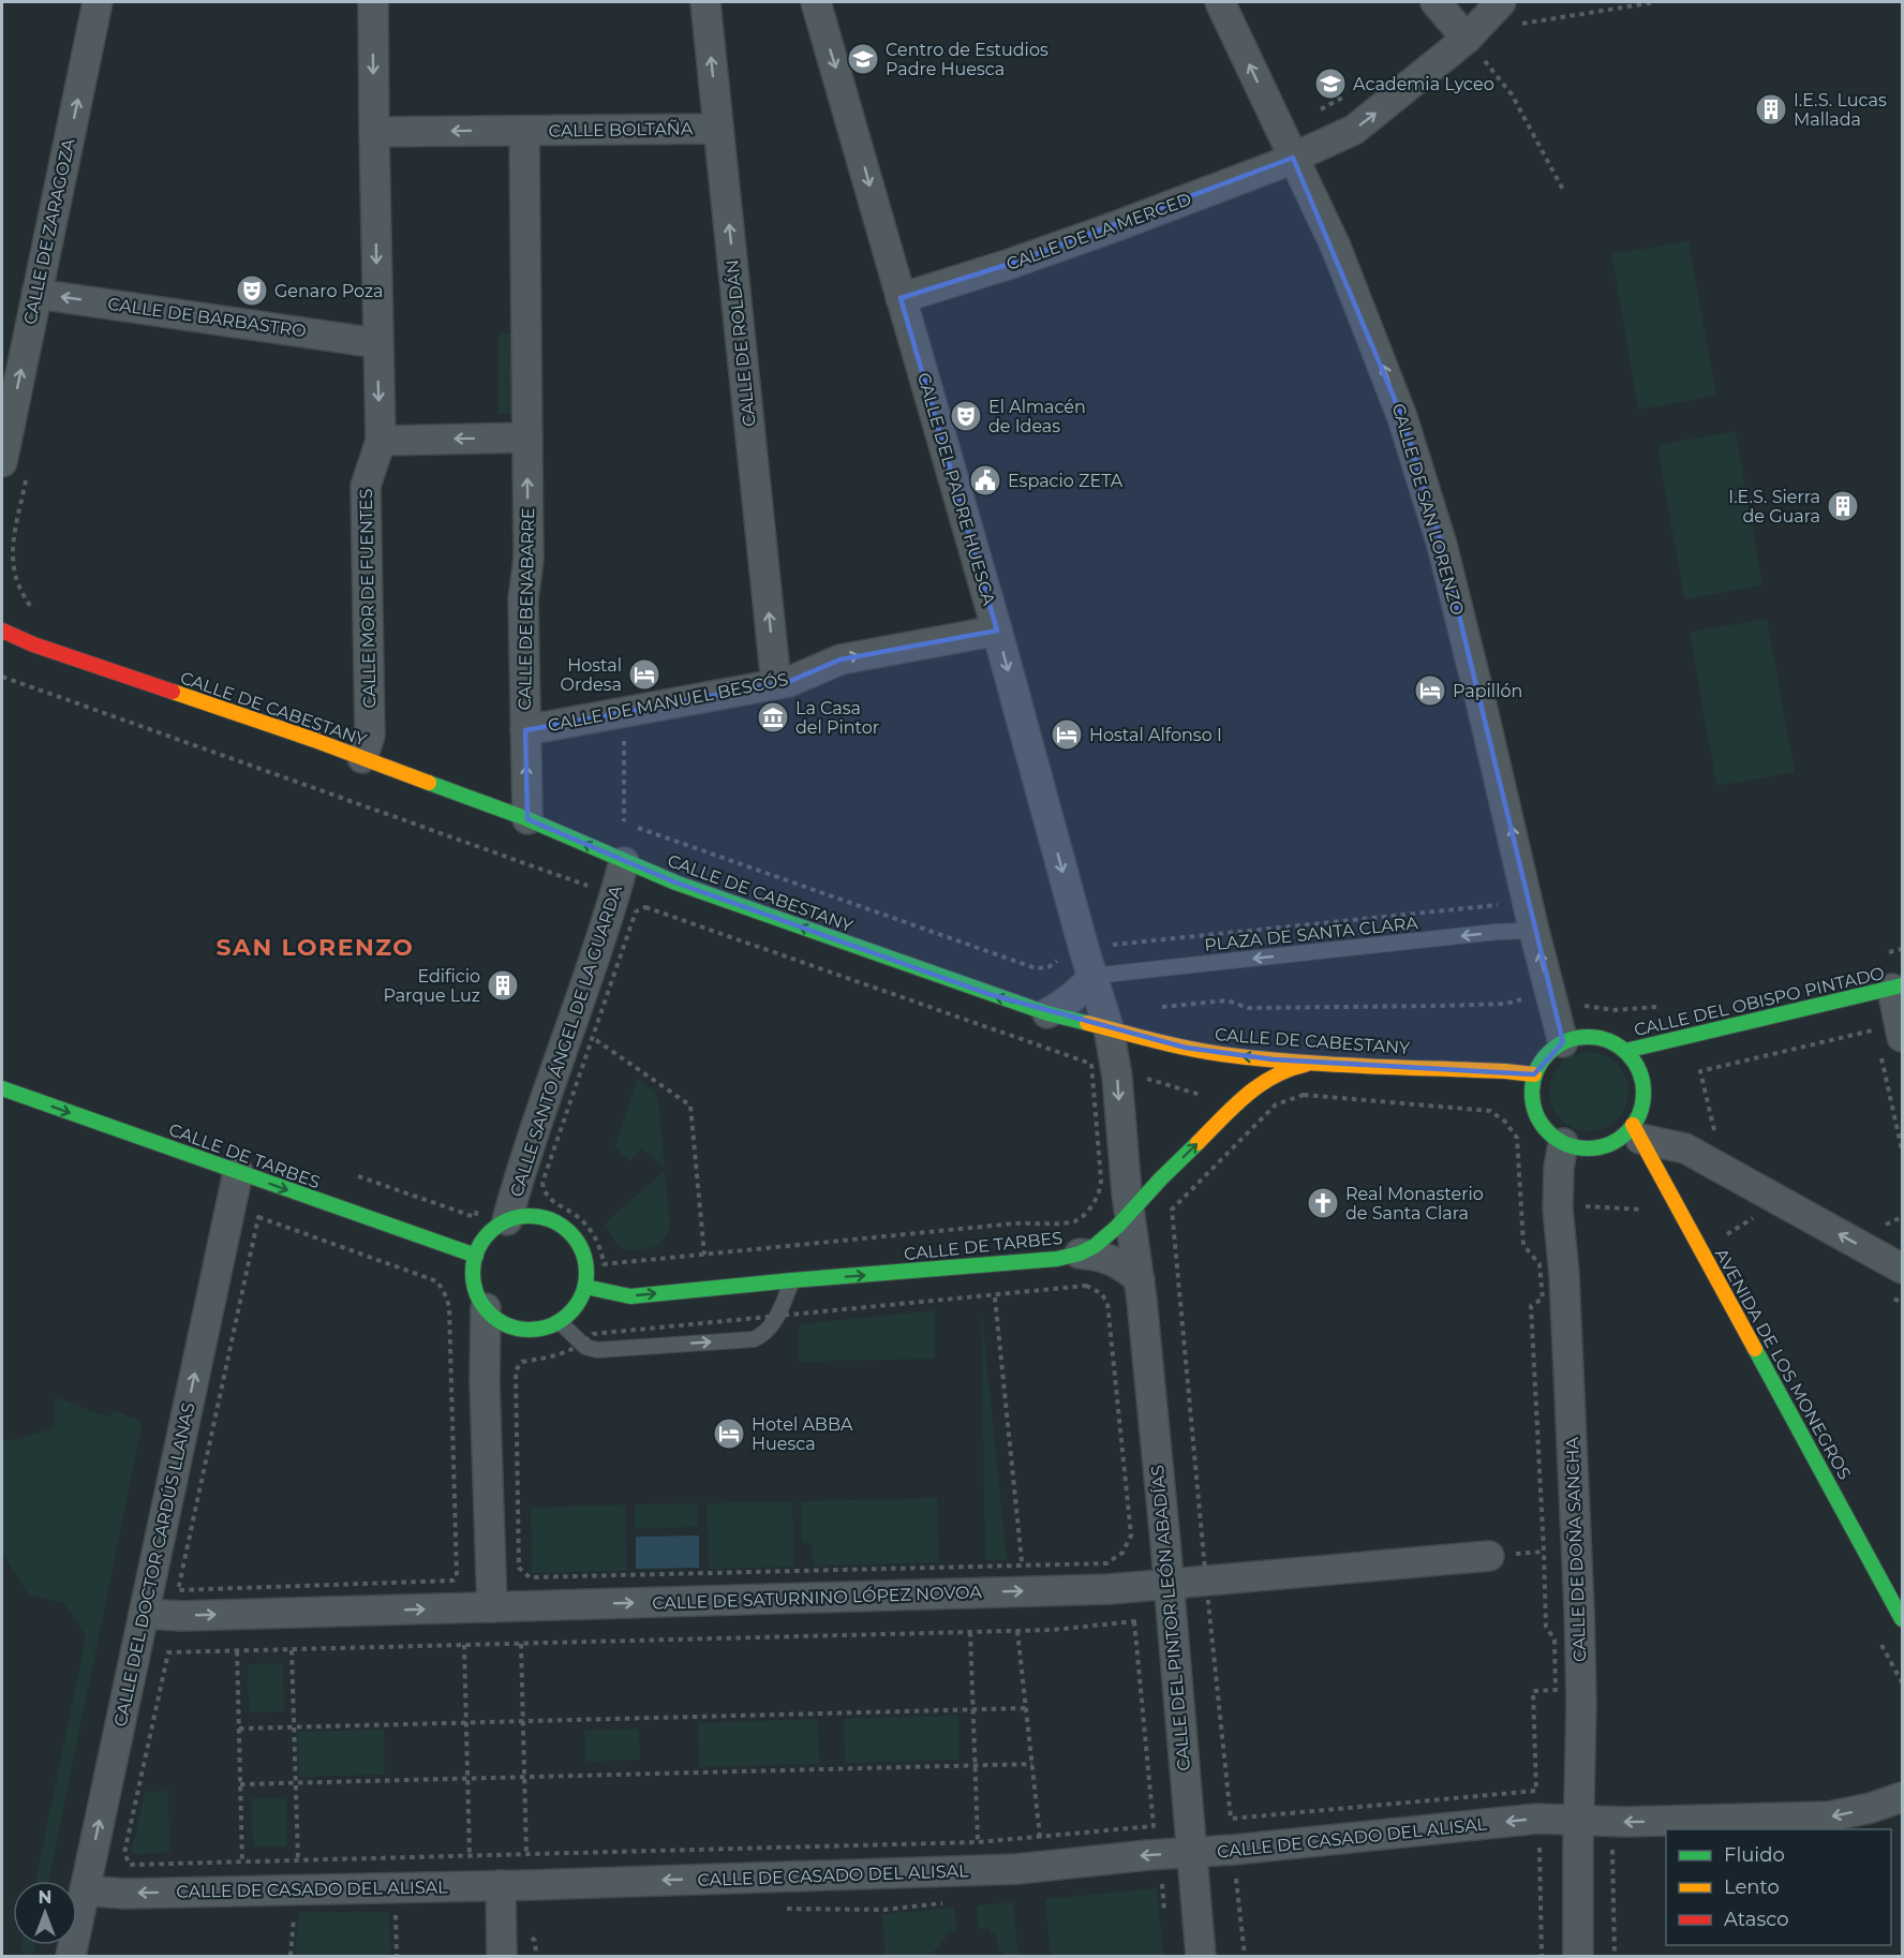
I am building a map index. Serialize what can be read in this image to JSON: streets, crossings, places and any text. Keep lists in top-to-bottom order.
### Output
{
  "streets": {
    "street": [
      "CALLE BOLTAÑA",
      "CALLE DE ZARAGOZA",
      "CALLE DE LA MERCED",
      "CALLE DE BARBASTRO",
      "CALLE DE ROLDÁN",
      "CALLE DEL PADRE HUESCA",
      "CALLE DE SAN LORENZO",
      "CALLE MOR DE FUENTES",
      "CALLE DE BENABARRE",
      "CALLE DE MANUEL BESCÓS",
      "CALLE DE CABESTANY",
      "CALLE DEL OBISPO PINTADO",
      "CALLE SANTO ÁNGEL DE LA GUARDA",
      "CALLE DE TARBES",
      "AVENIDA DE LOS MONEGROS",
      "CALLE DE DOÑA SANCHA",
      "CALLE DEL DOCTOR CARDÚS LLANAS",
      "CALLE DE SATURNINO LÓPEZ NOVOA",
      "CALLE DEL PINTOR LEÓN ABADÍAS",
      "CALLE DE CASADO DEL ALISAL"
    ],
    "lane": ["PLAZA DE SANTA CLARA"]
  },
  "crossings": [
    ["CALLE BOLTAÑA", "CALLE DE ROLDÁN"],
    ["CALLE BOLTAÑA", "CALLE DE BENABARRE"],
    ["CALLE DE ZARAGOZA", "CALLE DE BARBASTRO"],
    ["CALLE DE LA MERCED", "CALLE DEL PADRE HUESCA"],
    ["CALLE DE LA MERCED", "CALLE DE SAN LORENZO"],
    ["CALLE DE ROLDÁN", "CALLE DE MANUEL BESCÓS"],
    ["CALLE DEL PADRE HUESCA", "CALLE DE MANUEL BESCÓS"],
    ["CALLE DEL PADRE HUESCA", "CALLE DE CABESTANY"],
    ["CALLE DEL PADRE HUESCA", "PLAZA DE SANTA CLARA"],
    ["CALLE DEL PADRE HUESCA", "CALLE DEL PINTOR LEÓN ABADÍAS"],
    ["CALLE DE SAN LORENZO", "CALLE DE CABESTANY"],
    ["CALLE DE SAN LORENZO", "PLAZA DE SANTA CLARA"],
    ["CALLE DE SAN LORENZO", "CALLE DEL OBISPO PINTADO"],
    ["CALLE DE SAN LORENZO", "AVENIDA DE LOS MONEGROS"],
    ["CALLE DE SAN LORENZO", "CALLE DE DOÑA SANCHA"],
    ["CALLE MOR DE FUENTES", "CALLE DE CABESTANY"],
    ["CALLE DE BENABARRE", "CALLE DE MANUEL BESCÓS"],
    ["CALLE DE BENABARRE", "CALLE DE CABESTANY"],
    ["CALLE DE CABESTANY", "CALLE DEL OBISPO PINTADO"],
    ["CALLE DE CABESTANY", "CALLE SANTO ÁNGEL DE LA GUARDA"],
    ["CALLE DE CABESTANY", "CALLE DE TARBES"],
    ["CALLE DE CABESTANY", "AVENIDA DE LOS MONEGROS"],
    ["CALLE DE CABESTANY", "CALLE DE DOÑA SANCHA"],
    ["CALLE DE CABESTANY", "CALLE DEL PINTOR LEÓN ABADÍAS"],
    ["CALLE DEL OBISPO PINTADO", "AVENIDA DE LOS MONEGROS"],
    ["CALLE DEL OBISPO PINTADO", "CALLE DE DOÑA SANCHA"],
    ["CALLE SANTO ÁNGEL DE LA GUARDA", "CALLE DE TARBES"],
    ["CALLE DE TARBES", "CALLE DEL DOCTOR CARDÚS LLANAS"],
    ["CALLE DE TARBES", "CALLE DEL PINTOR LEÓN ABADÍAS"],
    ["AVENIDA DE LOS MONEGROS", "CALLE DE DOÑA SANCHA"],
    ["CALLE DE DOÑA SANCHA", "CALLE DE CASADO DEL ALISAL"],
    ["CALLE DEL DOCTOR CARDÚS LLANAS", "CALLE DE SATURNINO LÓPEZ NOVOA"],
    ["CALLE DEL DOCTOR CARDÚS LLANAS", "CALLE DE CASADO DEL ALISAL"],
    ["CALLE DE SATURNINO LÓPEZ NOVOA", "CALLE DEL PINTOR LEÓN ABADÍAS"],
    ["CALLE DEL PINTOR LEÓN ABADÍAS", "CALLE DE CASADO DEL ALISAL"]
  ],
  "one_way": [
    "CALLE BOLTAÑA",
    "CALLE DE ZARAGOZA",
    "CALLE DE BARBASTRO",
    "CALLE DE ROLDÁN",
    "CALLE DEL PADRE HUESCA",
    "CALLE DE SAN LORENZO",
    "CALLE DE BENABARRE",
    "CALLE DE MANUEL BESCÓS",
    "CALLE DE CABESTANY",
    "PLAZA DE SANTA CLARA",
    "CALLE DE TARBES",
    "CALLE DEL DOCTOR CARDÚS LLANAS",
    "CALLE DE SATURNINO LÓPEZ NOVOA",
    "CALLE DE CASADO DEL ALISAL"
  ],
  "districts": ["SAN LORENZO"],
  "places": {
    "school or university": ["Centro de Estudios Padre Huesca", "Academia Lyceo"],
    "building": ["I.E.S. Lucas Mallada", "I.E.S. Sierra de Guara", "Edificio Parque Luz"],
    "theatre": ["Genaro Poza", "El Almacén de Ideas"],
    "public building": ["Espacio ZETA"],
    "hotel": [
      "Hostal Ordesa",
      "Papillón",
      "Hostal Alfonso I",
      "Hotel ABBA Huesca"
    ],
    "museum": ["La Casa del Pintor"],
    "church": ["Real Monasterio de Santa Clara"]
  },
  "legend": ["Fluido", "Lento", "Atasco"],
  "north": "top"
}
